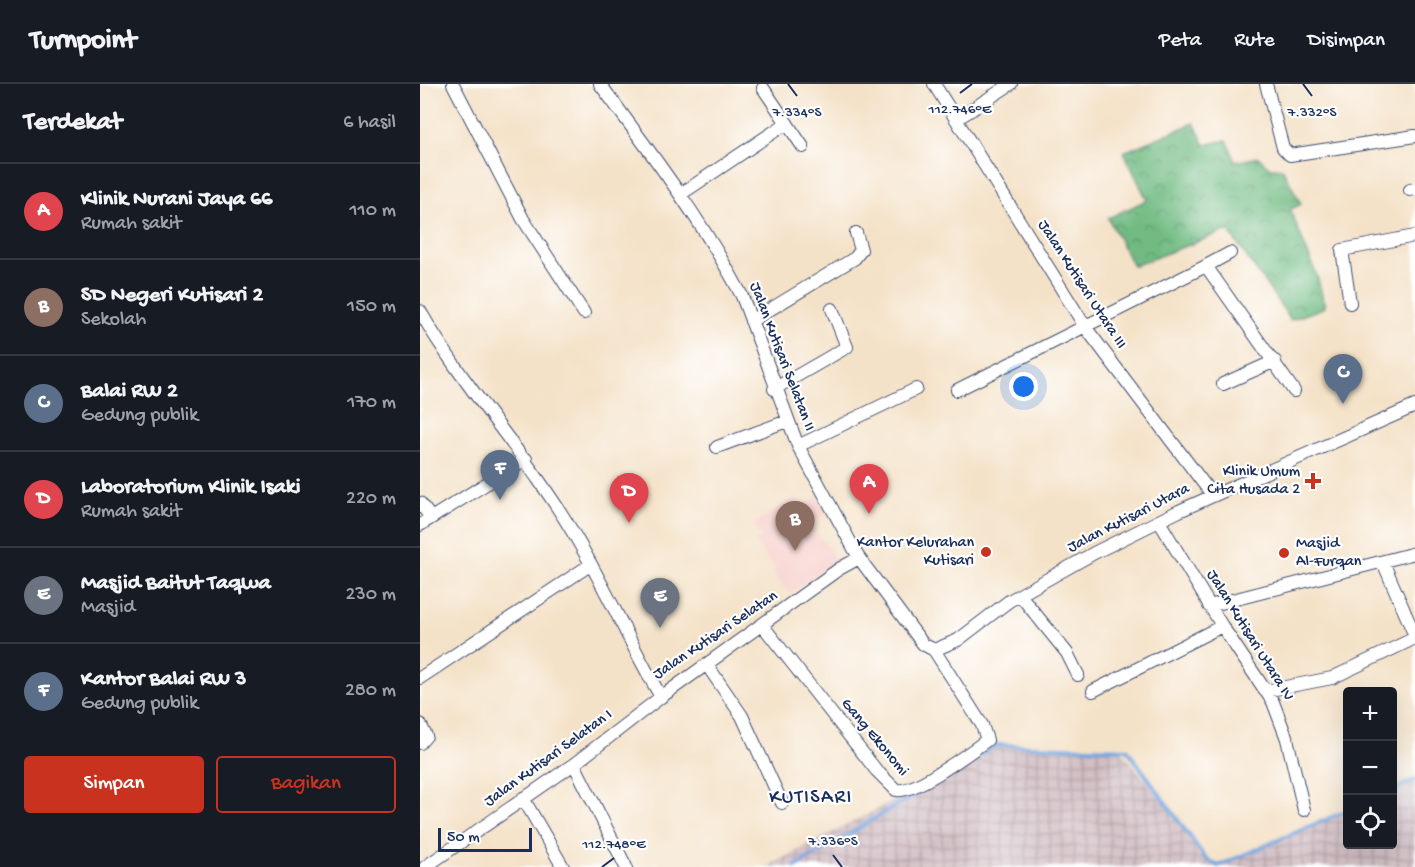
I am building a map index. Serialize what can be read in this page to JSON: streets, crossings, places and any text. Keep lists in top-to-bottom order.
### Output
{
  "streets": {
    "street": [
      "Jalan Kutisari Utara III",
      "Jalan Kutisari Selatan II",
      "Jalan Kutisari Utara",
      "Jalan Kutisari Selatan",
      "Jalan Kutisari Utara IV",
      "Gang Ekonomi",
      "Jalan Kutisari Selatan I"
    ]
  },
  "crossings": [
    ["Jalan Kutisari Utara III", "Jalan Kutisari Utara"],
    ["Jalan Kutisari Selatan II", "Jalan Kutisari Selatan"],
    ["Jalan Kutisari Utara", "Jalan Kutisari Utara IV"],
    ["Jalan Kutisari Utara", "Gang Ekonomi"],
    ["Jalan Kutisari Selatan", "Gang Ekonomi"],
    ["Jalan Kutisari Selatan", "Jalan Kutisari Selatan I"]
  ],
  "districts": ["KUTISARI"],
  "places": {
    "health": ["Klinik Umum Cita Husada 2"],
    "other": ["Kantor Kelurahan Kutisari", "Masjid Al-Furqan"]
  },
  "scale_bar": "50 m",
  "page": {
    "header": "Turnpoint",
    "nav": ["Peta", "Rute", "Disimpan"],
    "heading": ["Terdekat", "6 hasil"],
    "list": [
      {
        "mark": "A",
        "name": "Klinik Nurani Jaya 66",
        "note": "Rumah sakit",
        "value": "110 m"
      },
      {
        "mark": "B",
        "name": "SD Negeri Kutisari 2",
        "note": "Sekolah",
        "value": "150 m"
      },
      {
        "mark": "C",
        "name": "Balai RW 2",
        "note": "Gedung publik",
        "value": "170 m"
      },
      {
        "mark": "D",
        "name": "Laboratorium Klinik Isaki",
        "note": "Rumah sakit",
        "value": "220 m"
      },
      {
        "mark": "E",
        "name": "Masjid Baitut Taqwa",
        "note": "Masjid",
        "value": "230 m"
      },
      {
        "mark": "F",
        "name": "Kantor Balai RW 3",
        "note": "Gedung publik",
        "value": "280 m"
      }
    ],
    "pins": [
      "C",
      "F",
      "A",
      "D",
      "B",
      "E"
    ],
    "map_buttons": ["+", "−"],
    "buttons": ["Simpan", "Bagikan"],
    "scale": "50 m"
  },
  "coordinates": [
    "112.746°E",
    "7.334°S",
    "7.332°S",
    "7.336°S",
    "112.748°E"
  ]
}
